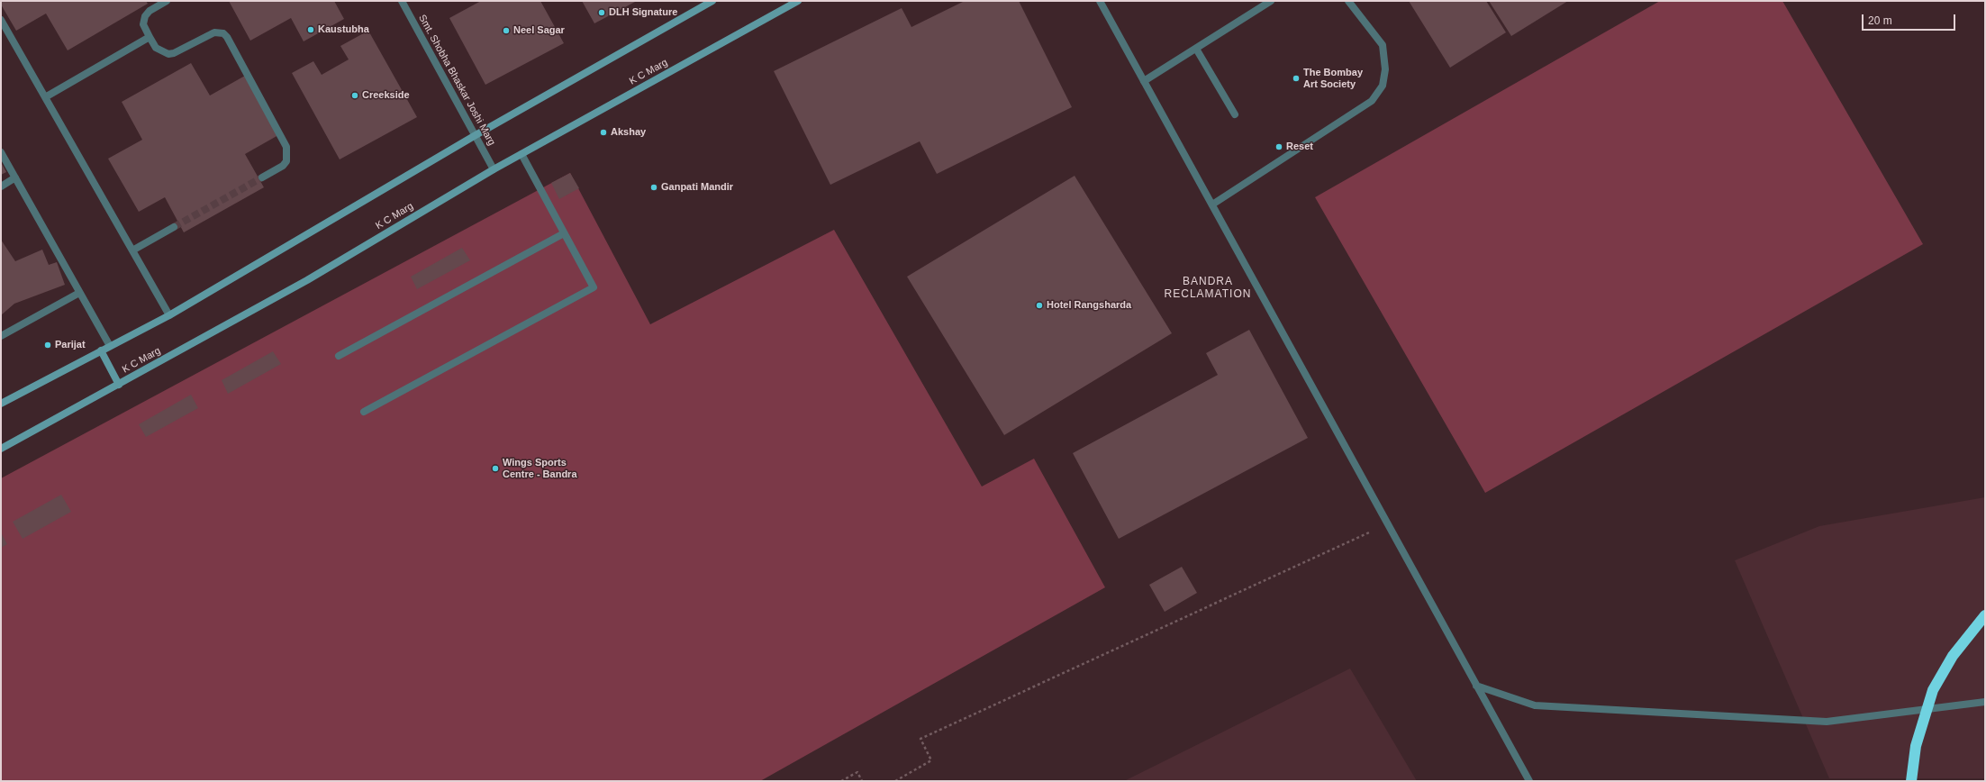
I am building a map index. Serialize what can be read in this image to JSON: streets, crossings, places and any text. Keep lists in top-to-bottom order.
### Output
{
  "streets": {
    "main road": ["K C Marg"],
    "street": ["Smt. Shobha Bhaskar Joshi Marg"]
  },
  "crossings": [
    ["K C Marg", "Smt. Shobha Bhaskar Joshi Marg"]
  ],
  "districts": ["BANDRA RECLAMATION"],
  "places": [
    "DLH Signature",
    "Kaustubha",
    "Neel Sagar",
    "The Bombay Art Society",
    "Creekside",
    "Akshay",
    "Reset",
    "Ganpati Mandir",
    "Hotel Rangsharda",
    "Parijat",
    "Wings Sports Centre - Bandra"
  ],
  "scale_bar": "20 m"
}
